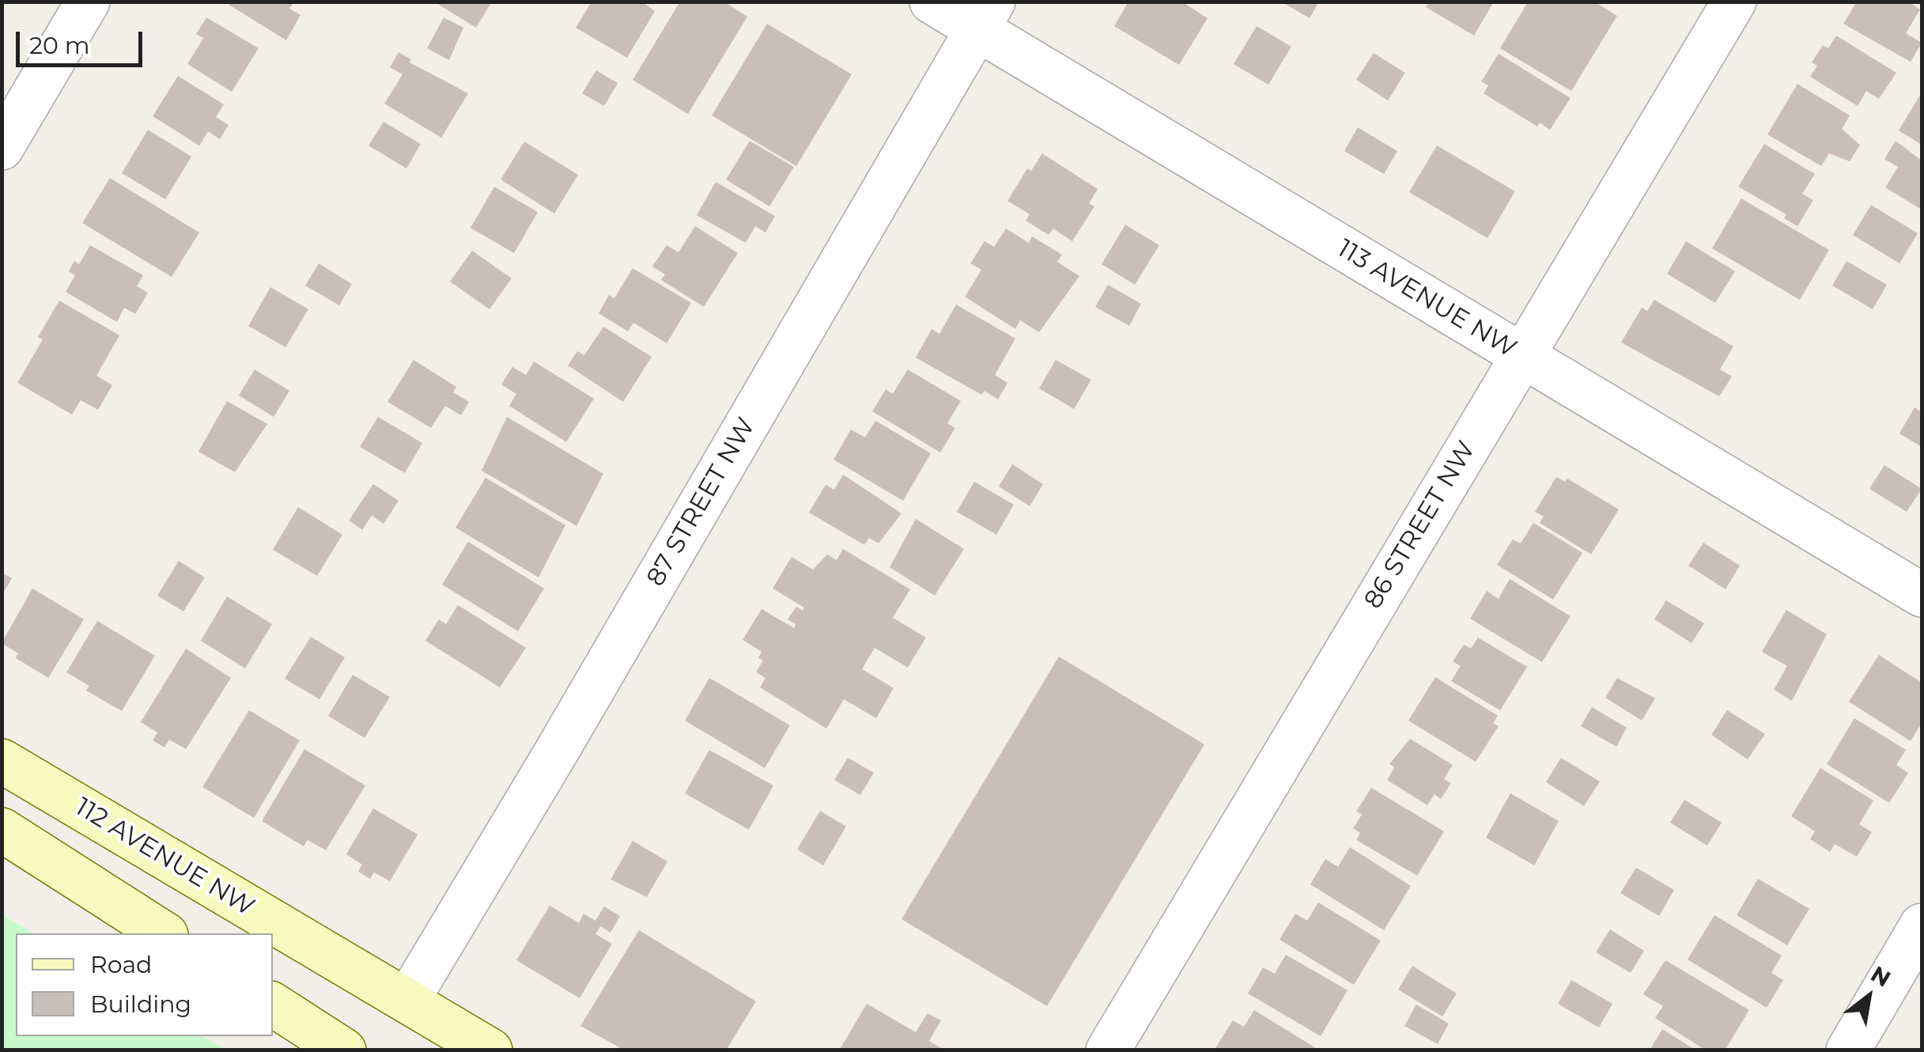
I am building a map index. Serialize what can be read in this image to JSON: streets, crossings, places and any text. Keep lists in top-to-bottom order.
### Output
{
  "streets": {
    "main road": ["112 AVENUE NW"],
    "street": ["113 AVENUE NW", "87 STREET NW", "86 STREET NW"]
  },
  "crossings": [
    ["113 AVENUE NW", "87 STREET NW"],
    ["113 AVENUE NW", "86 STREET NW"],
    ["87 STREET NW", "112 AVENUE NW"]
  ],
  "legend": ["Road", "Building"],
  "scale_bar": "20 m",
  "north": "top right"
}
